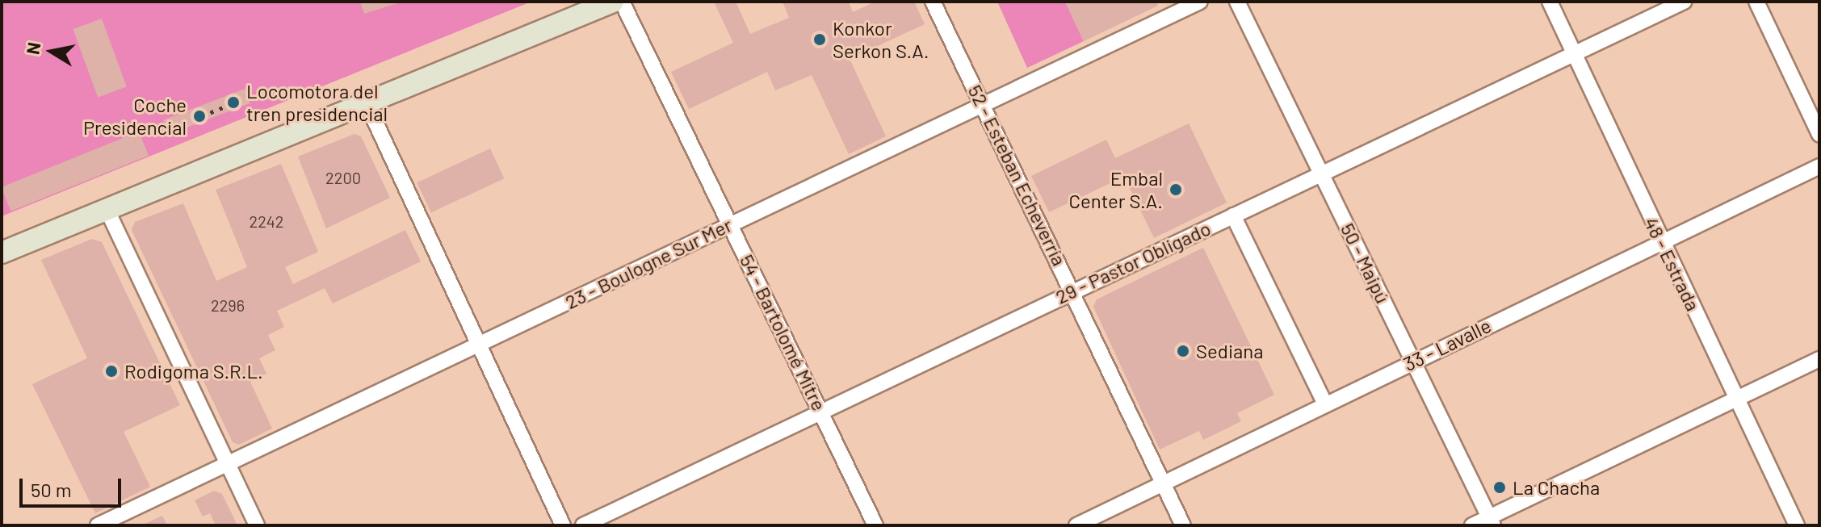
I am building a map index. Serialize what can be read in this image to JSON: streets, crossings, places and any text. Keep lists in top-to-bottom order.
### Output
{
  "streets": {
    "street": [
      "52 - Esteban Echeverría",
      "29 - Pastor Obligado",
      "23 - Boulogne Sur Mer",
      "50 - Maipú",
      "48 - Estrada",
      "54 - Bartolomé Mitre",
      "33 - Lavalle"
    ]
  },
  "crossings": [
    ["52 - Esteban Echeverría", "29 - Pastor Obligado"],
    ["52 - Esteban Echeverría", "23 - Boulogne Sur Mer"],
    ["52 - Esteban Echeverría", "33 - Lavalle"],
    ["29 - Pastor Obligado", "50 - Maipú"],
    ["29 - Pastor Obligado", "48 - Estrada"],
    ["29 - Pastor Obligado", "54 - Bartolomé Mitre"],
    ["23 - Boulogne Sur Mer", "54 - Bartolomé Mitre"],
    ["50 - Maipú", "33 - Lavalle"],
    ["48 - Estrada", "33 - Lavalle"]
  ],
  "places": [
    "Konkor Serkon S.A.",
    "Locomotora del tren presidencial",
    "Coche Presidencial",
    "Embal Center S.A.",
    "Sediana",
    "Rodigoma S.R.L.",
    "La Chacha"
  ],
  "house_numbers": ["2200", "2242", "2296"],
  "scale_bar": "50 m",
  "north": "left"
}
